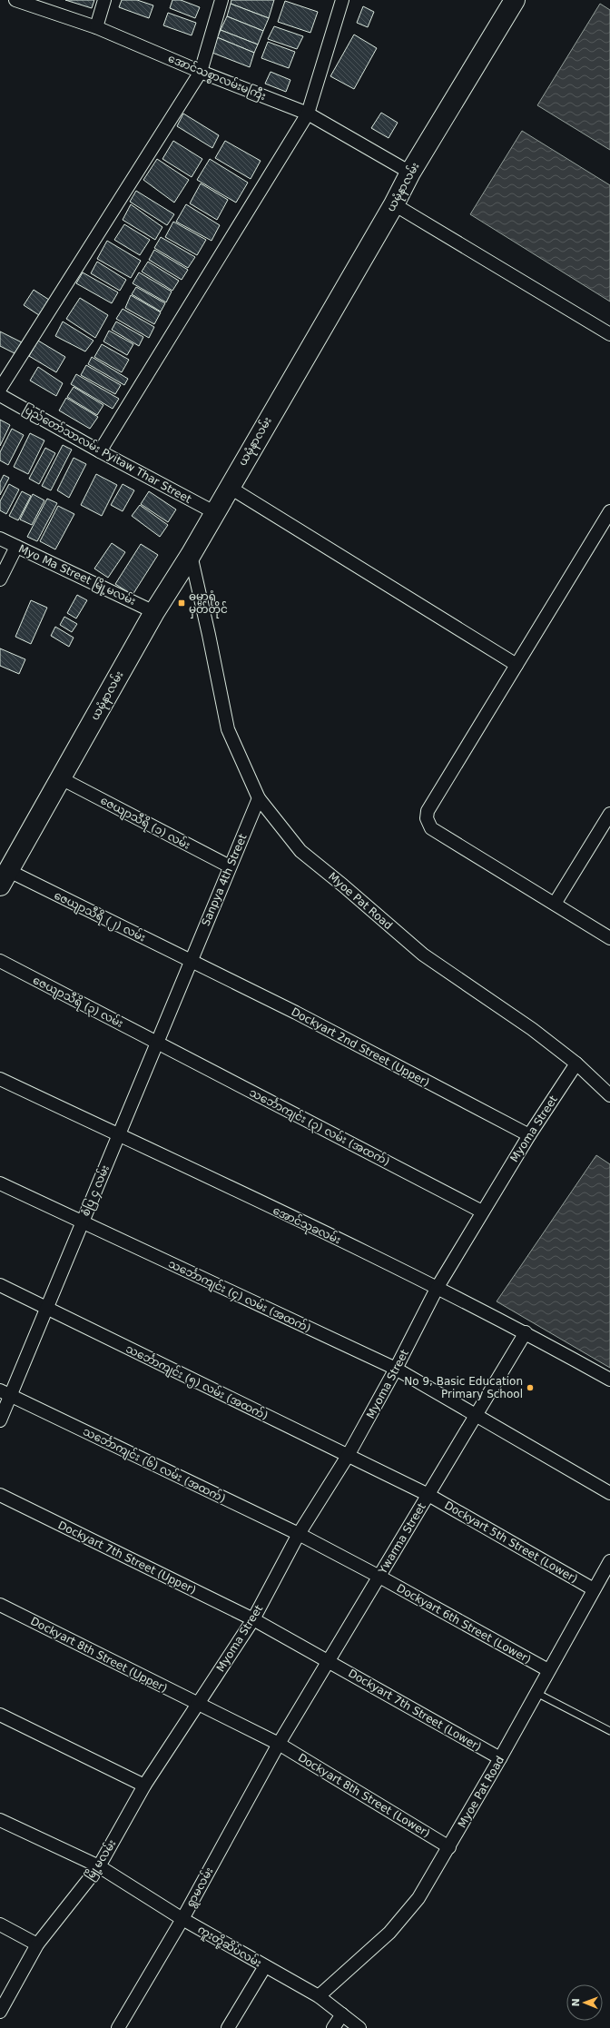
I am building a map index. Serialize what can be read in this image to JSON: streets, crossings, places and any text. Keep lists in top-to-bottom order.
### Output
{
  "streets": {
    "main road": ["ယမုံနာလမ်း"],
    "street": [
      "အောင်သစ္စာလမ်းမကြီး",
      "ပြည်တော်သာလမ်း Pyitaw Thar Street",
      "Myo Ma Street မြို့မလမ်း",
      "ဇေယျာသီရိ (၁) လမ်း",
      "Sanpya 4th Street",
      "Myoe Pat Road",
      "ဇေယျာသီရိ (၂) လမ်း",
      "ဇေယျာသီရိ (၃) လမ်း",
      "Dockyart 2nd Street (Upper)",
      "သင်္ဘောကျင်း (၃) လမ်း (အထက်)",
      "Myoma Street",
      "စံပြ ၄ လမ်း",
      "အောင်သုခလမ်း",
      "သင်္ဘောကျင်း (၄) လမ်း (အထက်)",
      "သင်္ဘောကျင်း (၅) လမ်း (အထက်)",
      "သင်္ဘောကျင်း (၆) လမ်း (အထက်)",
      "Ywarma Street",
      "Dockyart 5th Street (Lower)",
      "Dockyart 7th Street (Upper)",
      "Dockyart 6th Street (Lower)",
      "Dockyart 8th Street (Upper)",
      "Dockyart 7th Street (Lower)",
      "Dockyart 8th Street (Lower)",
      "မြို့မလမ်း",
      "ရွာမလမ်း",
      "ကူးတို့ဆိပ်လမ်း"
    ]
  },
  "crossings": [
    ["အောင်သစ္စာလမ်းမကြီး", "ယမုံနာလမ်း"],
    ["ယမုံနာလမ်း", "ပြည်တော်သာလမ်း Pyitaw Thar Street"],
    ["ယမုံနာလမ်း", "Myo Ma Street မြို့မလမ်း"],
    ["ယမုံနာလမ်း", "ဇေယျာသီရိ (၁) လမ်း"],
    ["ယမုံနာလမ်း", "Myoe Pat Road"],
    ["ယမုံနာလမ်း", "ဇေယျာသီရိ (၂) လမ်း"],
    ["ဇေယျာသီရိ (၁) လမ်း", "Sanpya 4th Street"],
    ["Sanpya 4th Street", "Myoe Pat Road"],
    ["Sanpya 4th Street", "ဇေယျာသီရိ (၂) လမ်း"],
    ["Sanpya 4th Street", "Dockyart 2nd Street (Upper)"],
    ["Sanpya 4th Street", "စံပြ ၄ လမ်း"],
    ["Myoe Pat Road", "Myoma Street"],
    ["Myoe Pat Road", "Dockyart 5th Street (Lower)"],
    ["Myoe Pat Road", "Dockyart 6th Street (Lower)"],
    ["Myoe Pat Road", "Dockyart 7th Street (Lower)"],
    ["Myoe Pat Road", "Dockyart 8th Street (Lower)"],
    ["Myoe Pat Road", "ကူးတို့ဆိပ်လမ်း"],
    ["ဇေယျာသီရိ (၂) လမ်း", "Dockyart 2nd Street (Upper)"],
    ["ဇေယျာသီရိ (၂) လမ်း", "စံပြ ၄ လမ်း"],
    ["ဇေယျာသီရိ (၃) လမ်း", "သင်္ဘောကျင်း (၃) လမ်း (အထက်)"],
    ["ဇေယျာသီရိ (၃) လမ်း", "စံပြ ၄ လမ်း"],
    ["Dockyart 2nd Street (Upper)", "Myoma Street"],
    ["Dockyart 2nd Street (Upper)", "စံပြ ၄ လမ်း"],
    ["သင်္ဘောကျင်း (၃) လမ်း (အထက်)", "Myoma Street"],
    ["သင်္ဘောကျင်း (၃) လမ်း (အထက်)", "စံပြ ၄ လမ်း"],
    ["Myoma Street", "အောင်သုခလမ်း"],
    ["Myoma Street", "သင်္ဘောကျင်း (၄) လမ်း (အထက်)"],
    ["Myoma Street", "သင်္ဘောကျင်း (၅) လမ်း (အထက်)"],
    ["Myoma Street", "သင်္ဘောကျင်း (၆) လမ်း (အထက်)"],
    ["Myoma Street", "Dockyart 7th Street (Upper)"],
    ["Myoma Street", "Dockyart 8th Street (Upper)"],
    ["Myoma Street", "မြို့မလမ်း"],
    ["စံပြ ၄ လမ်း", "အောင်သုခလမ်း"],
    ["စံပြ ၄ လမ်း", "သင်္ဘောကျင်း (၄) လမ်း (အထက်)"],
    ["စံပြ ၄ လမ်း", "သင်္ဘောကျင်း (၅) လမ်း (အထက်)"],
    ["စံပြ ၄ လမ်း", "သင်္ဘောကျင်း (၆) လမ်း (အထက်)"],
    ["အောင်သုခလမ်း", "Ywarma Street"],
    ["သင်္ဘောကျင်း (၄) လမ်း (အထက်)", "Ywarma Street"],
    ["သင်္ဘောကျင်း (၅) လမ်း (အထက်)", "Ywarma Street"],
    ["သင်္ဘောကျင်း (၅) လမ်း (အထက်)", "Dockyart 5th Street (Lower)"],
    ["သင်္ဘောကျင်း (၆) လမ်း (အထက်)", "Ywarma Street"],
    ["သင်္ဘောကျင်း (၆) လမ်း (အထက်)", "Dockyart 6th Street (Lower)"],
    ["Ywarma Street", "Dockyart 5th Street (Lower)"],
    ["Ywarma Street", "Dockyart 7th Street (Upper)"],
    ["Ywarma Street", "Dockyart 6th Street (Lower)"],
    ["Ywarma Street", "Dockyart 8th Street (Upper)"],
    ["Ywarma Street", "Dockyart 7th Street (Lower)"],
    ["Ywarma Street", "Dockyart 8th Street (Lower)"],
    ["Ywarma Street", "ရွာမလမ်း"],
    ["Dockyart 7th Street (Upper)", "Dockyart 7th Street (Lower)"],
    ["Dockyart 8th Street (Upper)", "Dockyart 8th Street (Lower)"],
    ["Dockyart 8th Street (Upper)", "မြို့မလမ်း"],
    ["Dockyart 8th Street (Upper)", "ရွာမလမ်း"],
    ["Dockyart 8th Street (Lower)", "ရွာမလမ်း"],
    ["မြို့မလမ်း", "ကူးတို့ဆိပ်လမ်း"],
    ["ရွာမလမ်း", "ကူးတို့ဆိပ်လမ်း"]
  ],
  "places": {
    "transit": ["ဓမ္မာရုံ မှတ်တိုင်"],
    "other": ["No 9, Basic Education Primary School"]
  },
  "north": "left"
}
